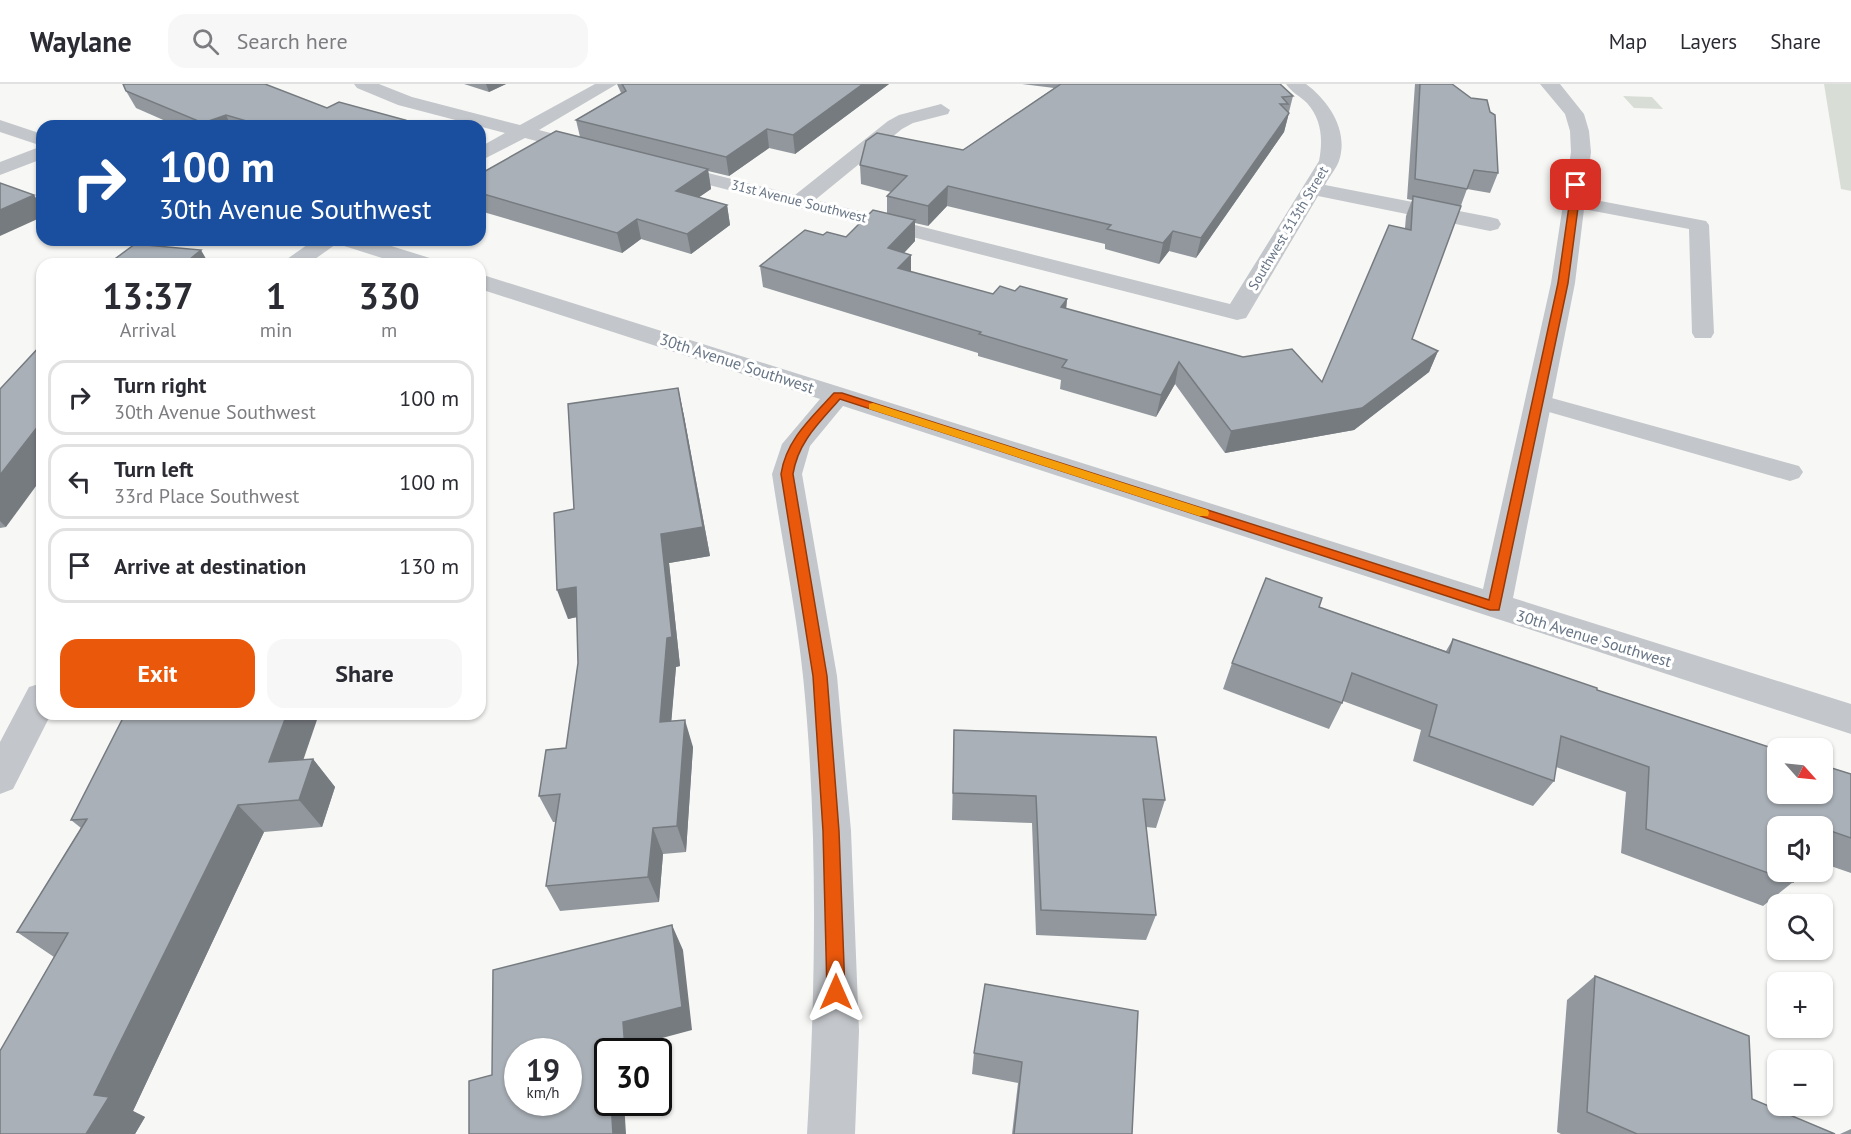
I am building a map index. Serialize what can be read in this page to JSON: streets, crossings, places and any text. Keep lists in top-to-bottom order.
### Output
{
  "streets": {
    "street": ["31st Avenue Southwest", "Southwest 313th Street", "30th Avenue Southwest"]
  },
  "crossings": [
    ["31st Avenue Southwest", "Southwest 313th Street"]
  ],
  "north": "bottom right",
  "page": {
    "header": "Waylane",
    "search": "Search here",
    "nav": ["Map", "Layers", "Share"],
    "turn": ["100 m", "30th Avenue Southwest"],
    "eta": [
      "13:37",
      "Arrival",
      "1",
      "min",
      "330",
      "m"
    ],
    "list": [
      {
        "name": "Turn right",
        "note": "30th Avenue Southwest",
        "value": "100 m"
      },
      {
        "name": "Turn left",
        "note": "33rd Place Southwest",
        "value": "100 m"
      },
      {
        "name": "Arrive at destination",
        "value": "130 m"
      }
    ],
    "buttons": ["Exit", "Share"],
    "map_buttons": ["+", "−"],
    "speed": "19 km/h",
    "limit": "30"
  }
}
